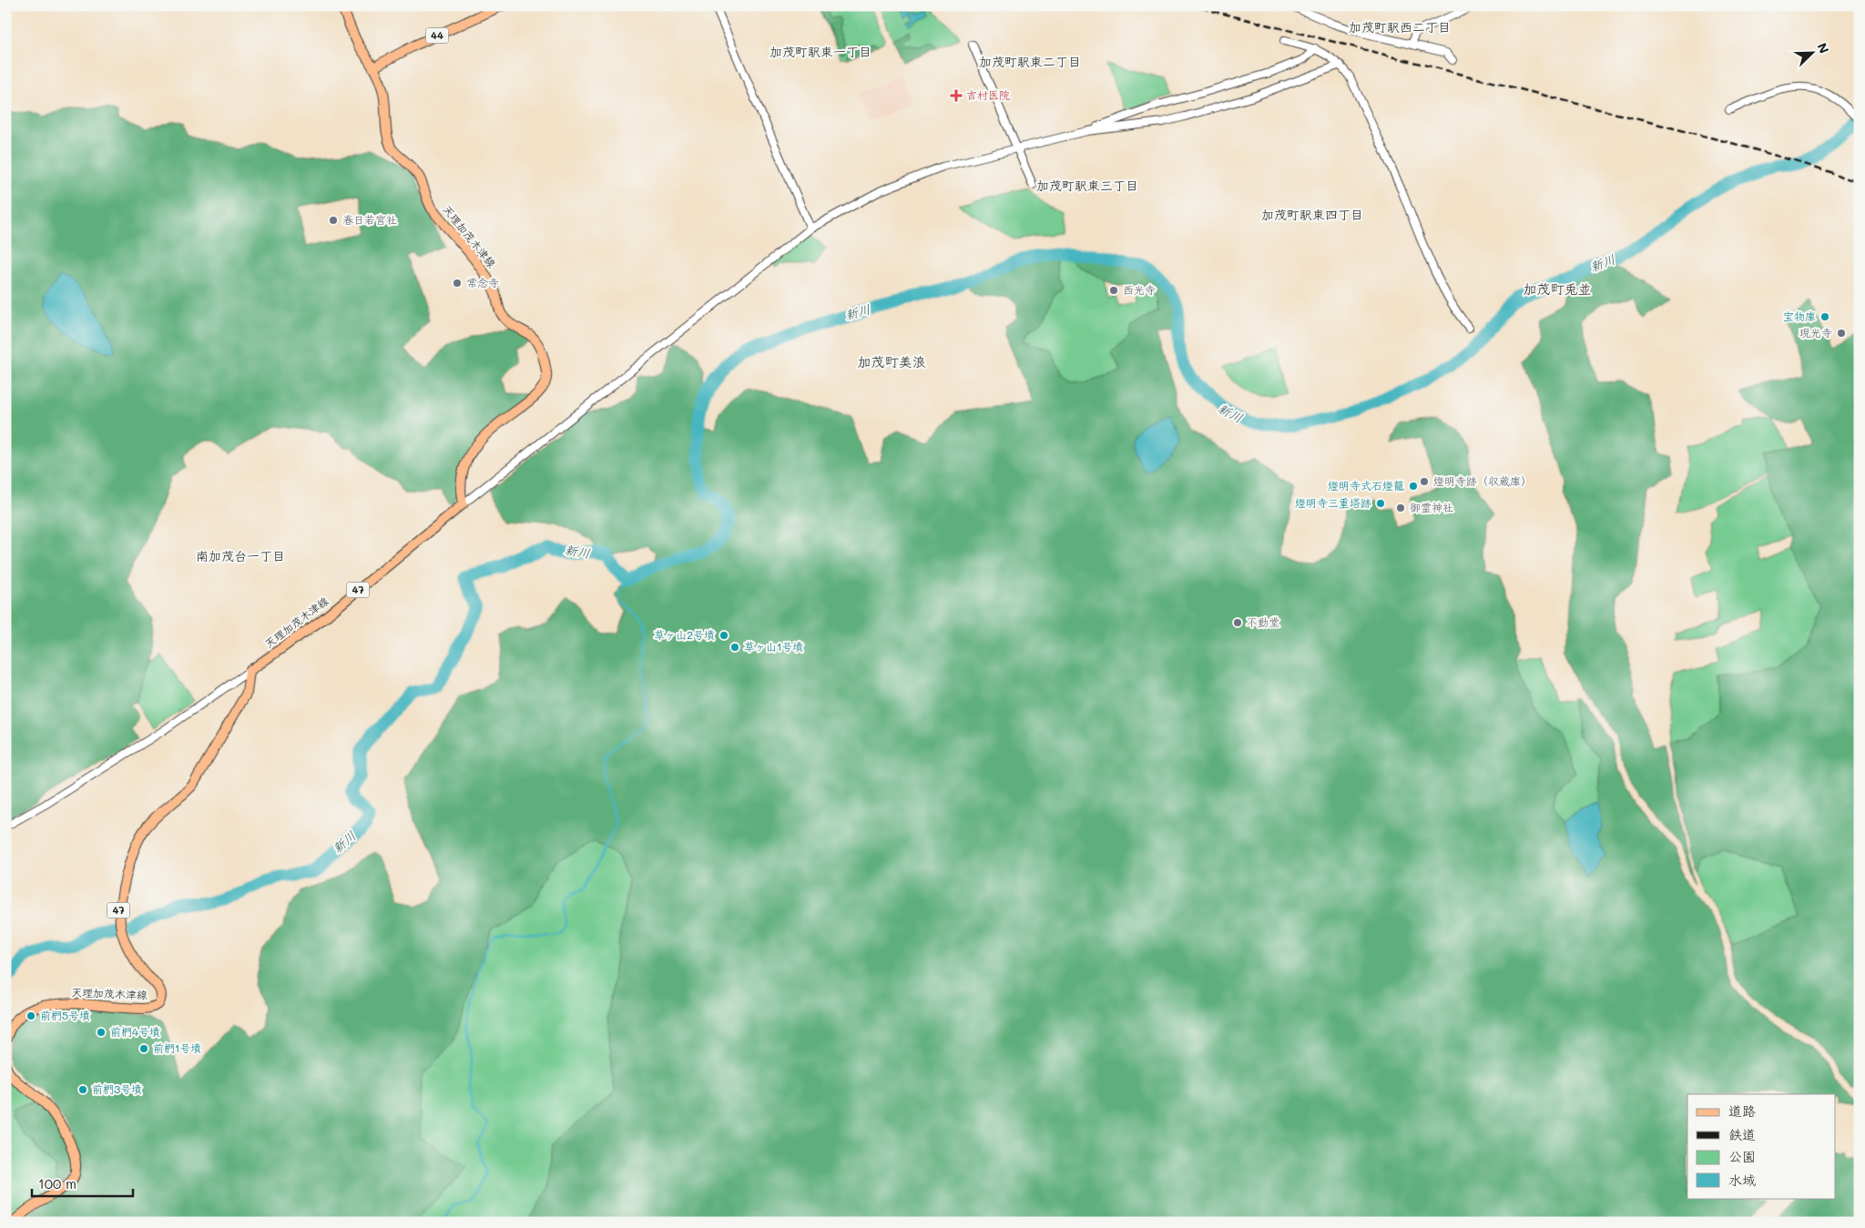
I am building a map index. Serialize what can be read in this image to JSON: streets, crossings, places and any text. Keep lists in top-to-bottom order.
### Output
{
  "streets": {
    "main road": ["44", "天理加茂木津線", "47"]
  },
  "crossings": [
    ["44", "天理加茂木津線"]
  ],
  "districts": [
    "加茂町駅西二丁目",
    "加茂町駅東一丁目",
    "加茂町駅東二丁目",
    "加茂町駅東三丁目",
    "加茂町駅東四丁目",
    "加茂町兎並",
    "加茂町美浪",
    "南加茂台一丁目"
  ],
  "water": ["新川"],
  "places": {
    "health": ["吉村医院"],
    "other": [
      "春日若宮社",
      "常念寺",
      "西光寺",
      "宝物庫",
      "現光寺",
      "燈明寺跡（収蔵庫）",
      "燈明寺式石燈籠",
      "燈明寺三重塔跡",
      "御霊神社",
      "不動堂",
      "草ヶ山2号墳",
      "草ヶ山1号墳",
      "前椚5号墳",
      "前椚4号墳",
      "前椚1号墳",
      "前椚3号墳"
    ]
  },
  "legend": [
    "道路",
    "鉄道",
    "公園",
    "水域"
  ],
  "scale_bar": "100 m",
  "north": "top right"
}
